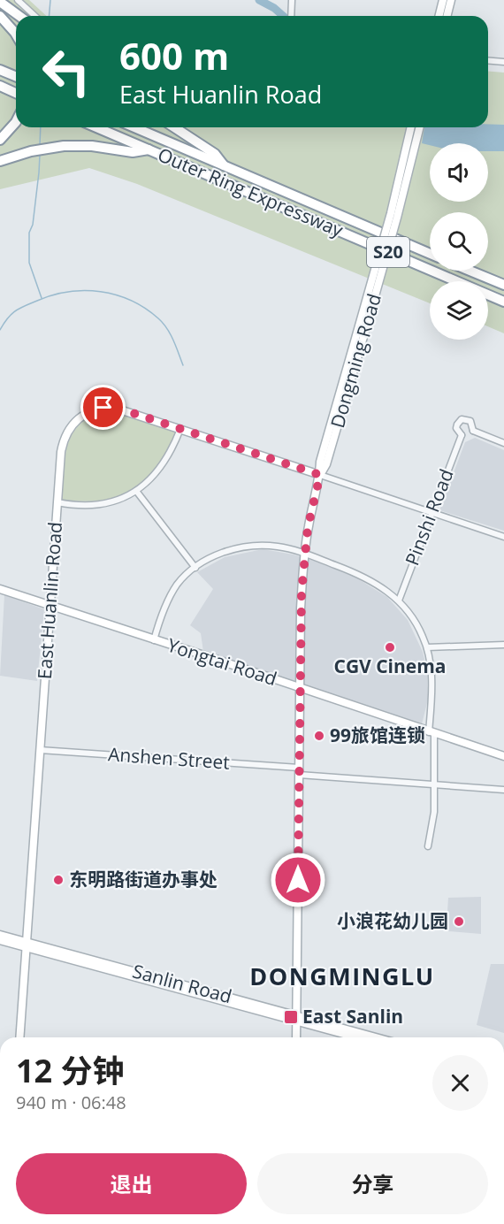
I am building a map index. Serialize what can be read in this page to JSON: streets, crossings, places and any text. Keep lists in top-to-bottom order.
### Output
{
  "streets": {
    "highway": ["Outer Ring Expressway", "S20"],
    "main road": [
      "Dongming Road",
      "East Huanlin Road",
      "Yongtai Road",
      "Sanlin Road"
    ],
    "street": ["Pinshi Road", "Anshen Street"]
  },
  "crossings": [
    ["Dongming Road", "East Huanlin Road"],
    ["Dongming Road", "Yongtai Road"],
    ["Dongming Road", "Anshen Street"],
    ["Dongming Road", "Sanlin Road"],
    ["East Huanlin Road", "Yongtai Road"],
    ["East Huanlin Road", "Anshen Street"],
    ["East Huanlin Road", "Sanlin Road"]
  ],
  "districts": ["DONGMINGLU"],
  "places": {
    "other": [
      "CGV Cinema",
      "99旅馆连锁",
      "东明路街道办事处",
      "小浪花幼儿园"
    ],
    "transit": ["East Sanlin"]
  },
  "page": {
    "turn": ["600 m", "East Huanlin Road"],
    "heading": ["12 分钟", "940 m · 06:48"],
    "buttons": ["退出", "分享"]
  }
}
